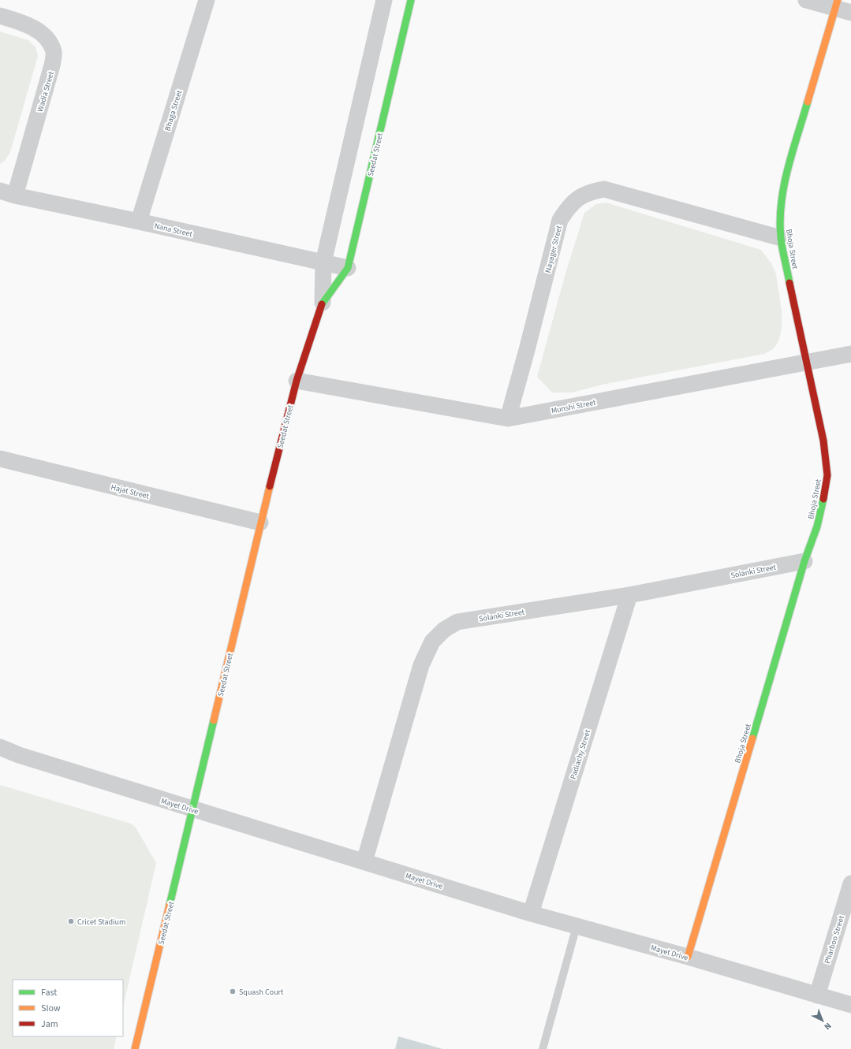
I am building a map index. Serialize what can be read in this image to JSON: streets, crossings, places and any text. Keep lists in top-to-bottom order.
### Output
{
  "streets": {
    "street": [
      "Wadia Street",
      "Bhaga Street",
      "Seedat Street",
      "Nana Street",
      "Nayager Street",
      "Bhoja Street",
      "Munshi Street",
      "Hajat Street",
      "Solanki Street",
      "Padiachy Street",
      "Mayet Drive",
      "Pharboo Street"
    ]
  },
  "crossings": [
    ["Wadia Street", "Nana Street"],
    ["Bhaga Street", "Nana Street"],
    ["Seedat Street", "Nana Street"],
    ["Seedat Street", "Munshi Street"],
    ["Seedat Street", "Hajat Street"],
    ["Seedat Street", "Mayet Drive"],
    ["Nayager Street", "Bhoja Street"],
    ["Nayager Street", "Munshi Street"],
    ["Bhoja Street", "Munshi Street"],
    ["Bhoja Street", "Solanki Street"],
    ["Bhoja Street", "Mayet Drive"],
    ["Solanki Street", "Padiachy Street"],
    ["Solanki Street", "Mayet Drive"],
    ["Padiachy Street", "Mayet Drive"],
    ["Mayet Drive", "Pharboo Street"]
  ],
  "places": ["Cricet Stadium", "Squash Court"],
  "legend": ["Fast", "Slow", "Jam"],
  "north": "bottom right"
}
